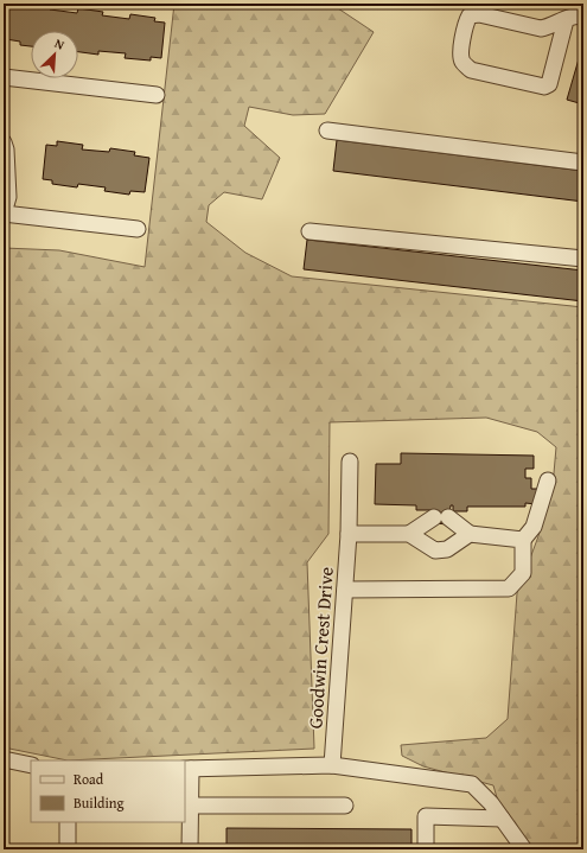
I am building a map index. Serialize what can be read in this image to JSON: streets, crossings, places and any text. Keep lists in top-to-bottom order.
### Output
{
  "streets": {
    "street": ["Goodwin Crest Drive"]
  },
  "legend": ["Road", "Building"],
  "north": "top right"
}
